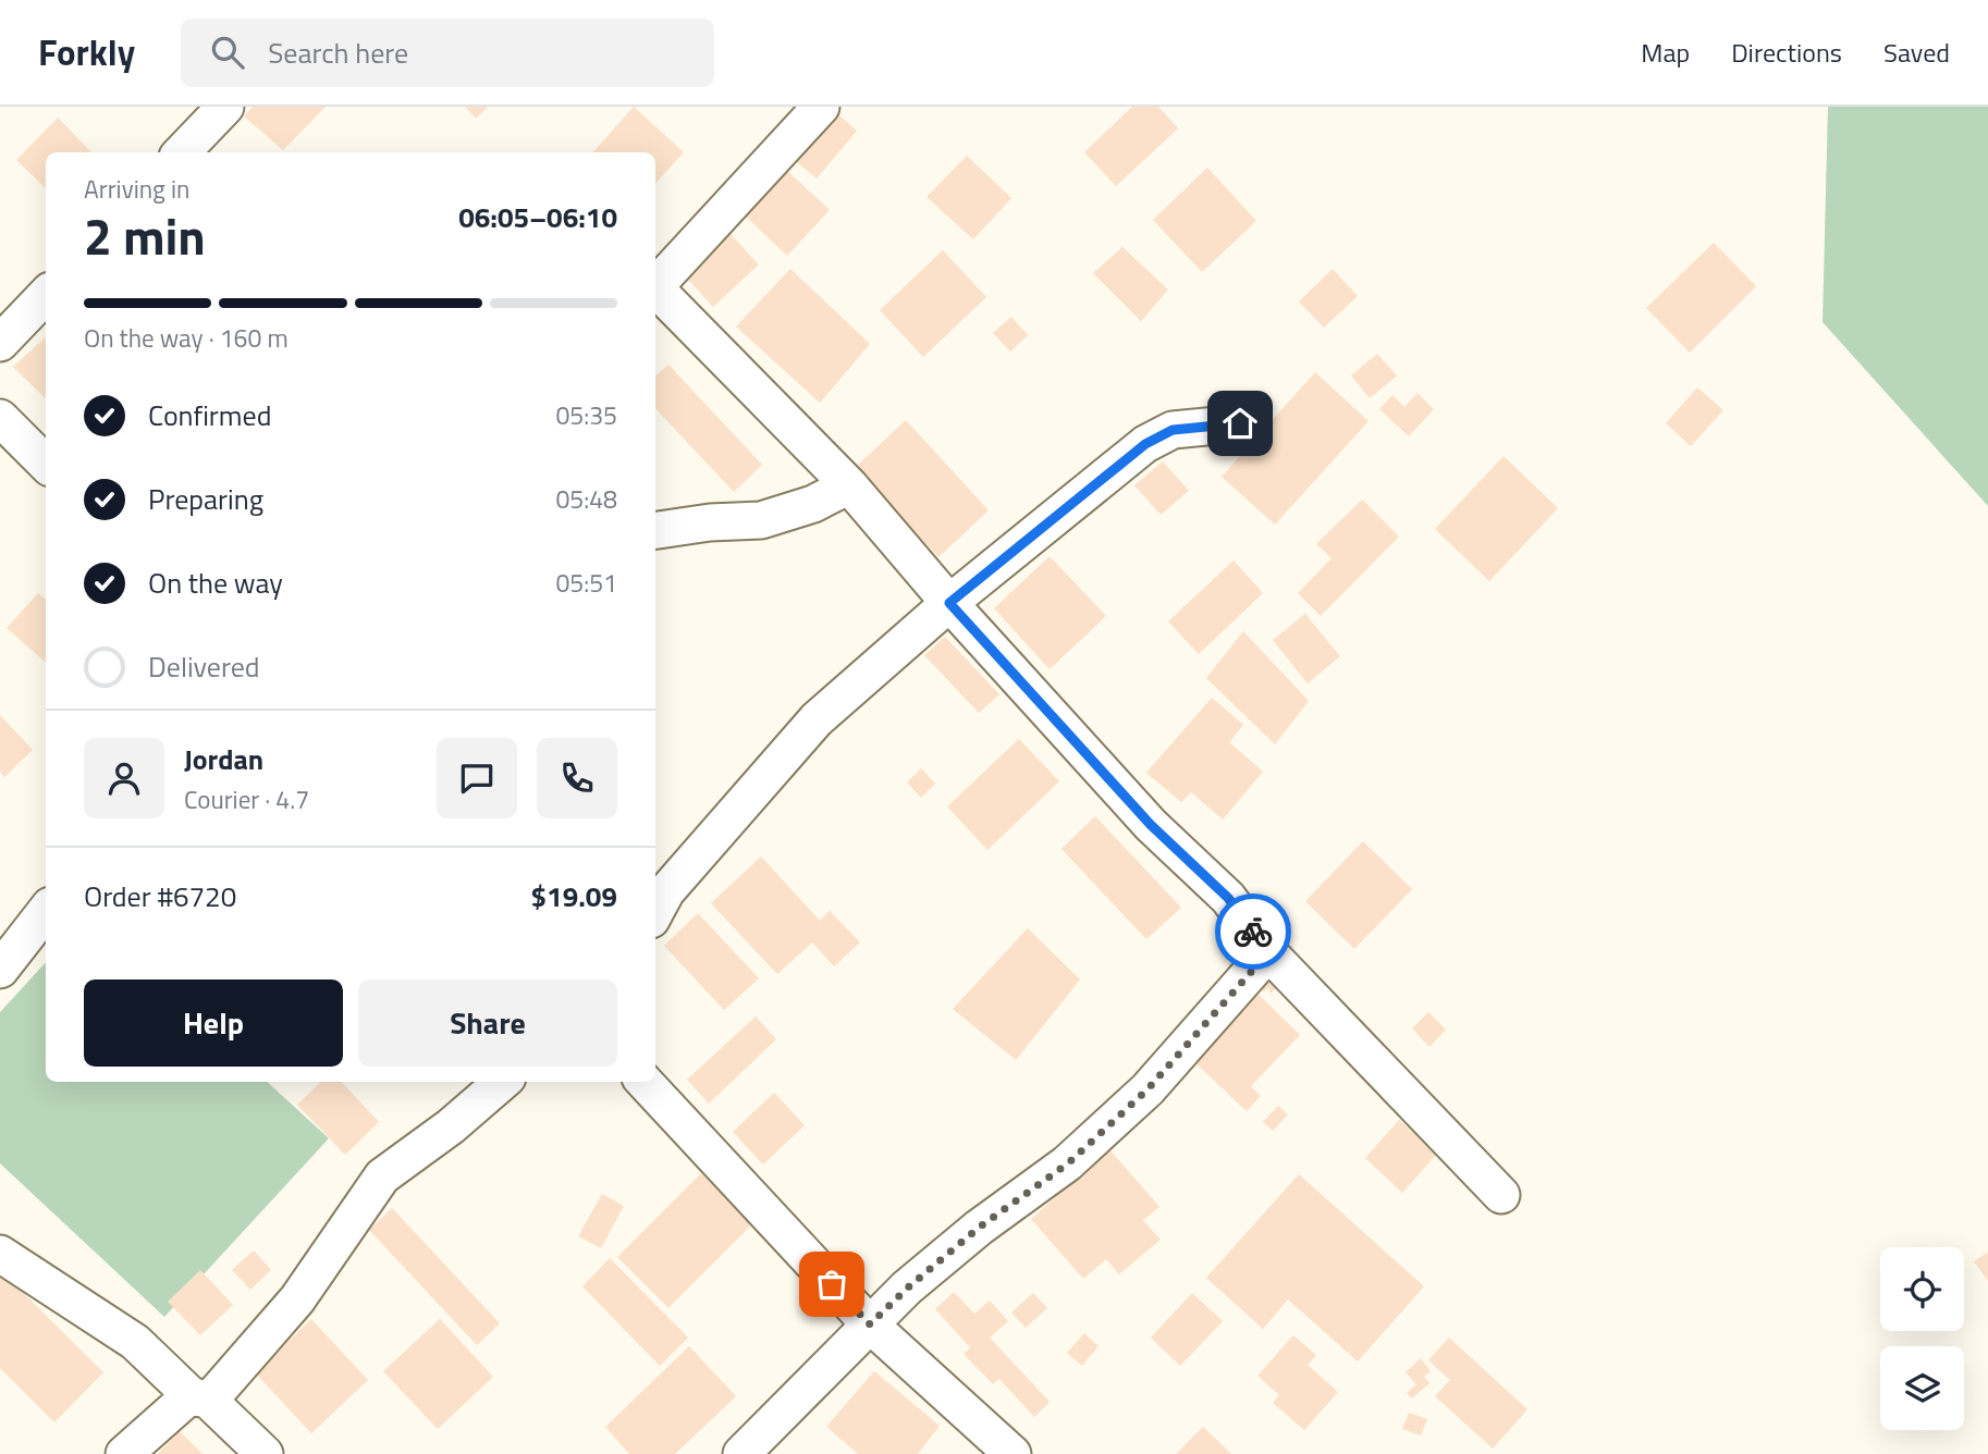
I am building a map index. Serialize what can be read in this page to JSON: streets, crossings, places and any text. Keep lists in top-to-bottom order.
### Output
{
  "page": {
    "header": "Forkly",
    "search": "Search here",
    "nav": ["Map", "Directions", "Saved"],
    "heading": ["2 min", "Arriving in", "06:05–06:10"],
    "panel": [
      "Jordan",
      "Courier · 4.7",
      "Order #6720",
      "$19.09"
    ],
    "bar": "On the way · 160 m",
    "list": [
      ["Confirmed", "05:35"],
      ["Preparing", "05:48"],
      ["On the way", "05:51"],
      "Delivered"
    ],
    "buttons": ["Help", "Share"]
  }
}
